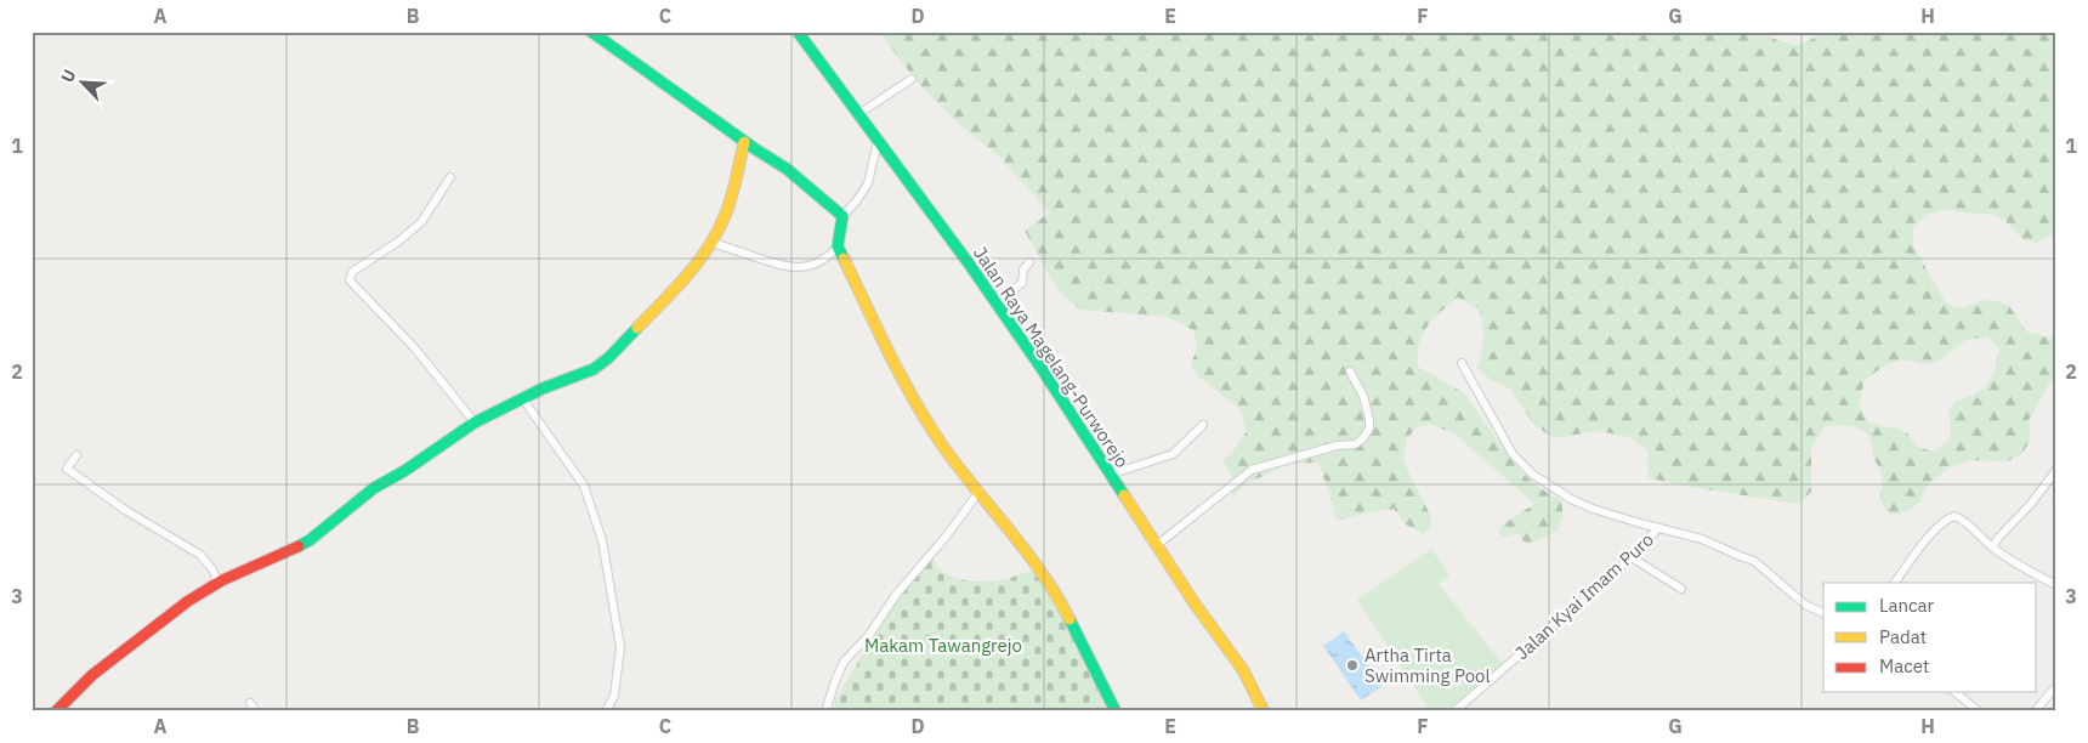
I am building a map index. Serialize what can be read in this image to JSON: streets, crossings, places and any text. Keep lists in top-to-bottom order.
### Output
{
  "streets": {
    "street": ["Jalan Raya Magelang-Purworejo", "Jalan Kyai Imam Puro"]
  },
  "parks": ["Makam Tawangrejo"],
  "places": ["Artha Tirta Swimming Pool"],
  "legend": ["Lancar", "Padat", "Macet"],
  "north": "top left",
  "grid": {
    "columns": [
      "A",
      "B",
      "C",
      "D",
      "E",
      "F",
      "G",
      "H"
    ],
    "rows": ["1", "2", "3"]
  }
}
